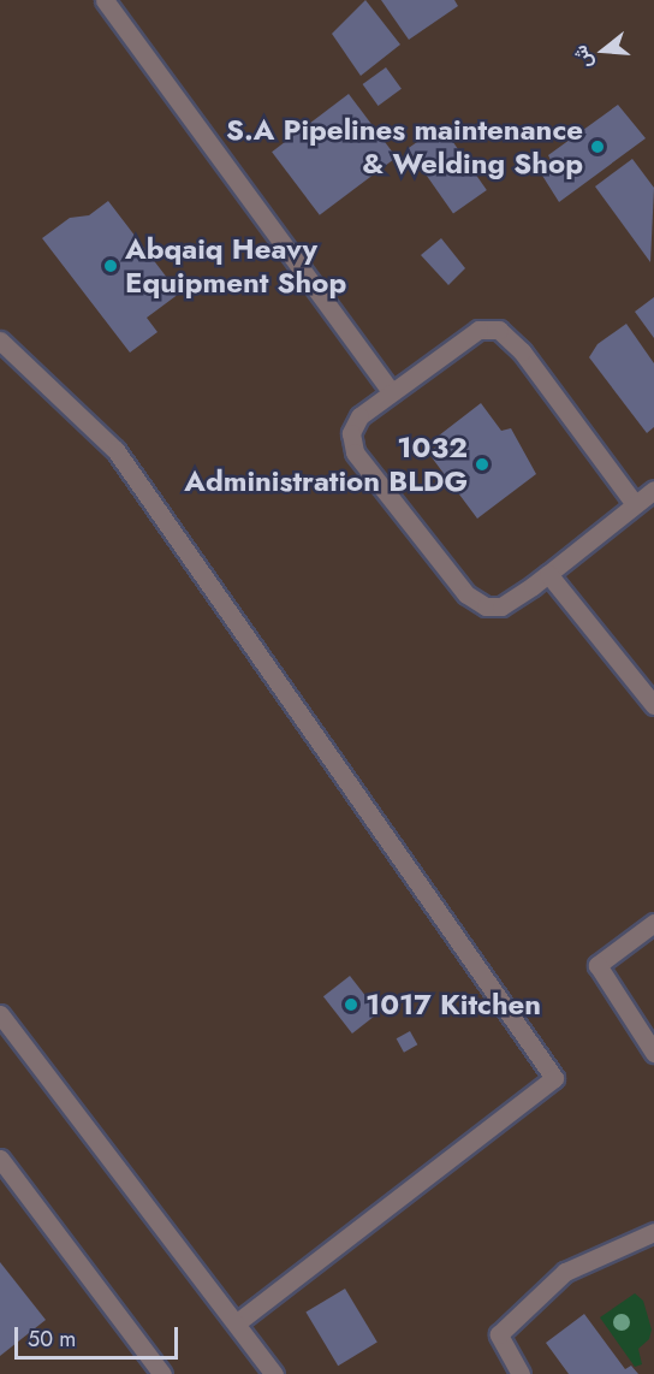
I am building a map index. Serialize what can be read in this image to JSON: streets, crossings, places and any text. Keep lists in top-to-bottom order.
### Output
{
  "places": [
    "S.A Pipelines maintenance & Welding Shop",
    "Abqaiq Heavy Equipment Shop",
    "1032 Administration BLDG",
    "1017 Kitchen"
  ],
  "scale_bar": "50 m",
  "north": "left"
}
